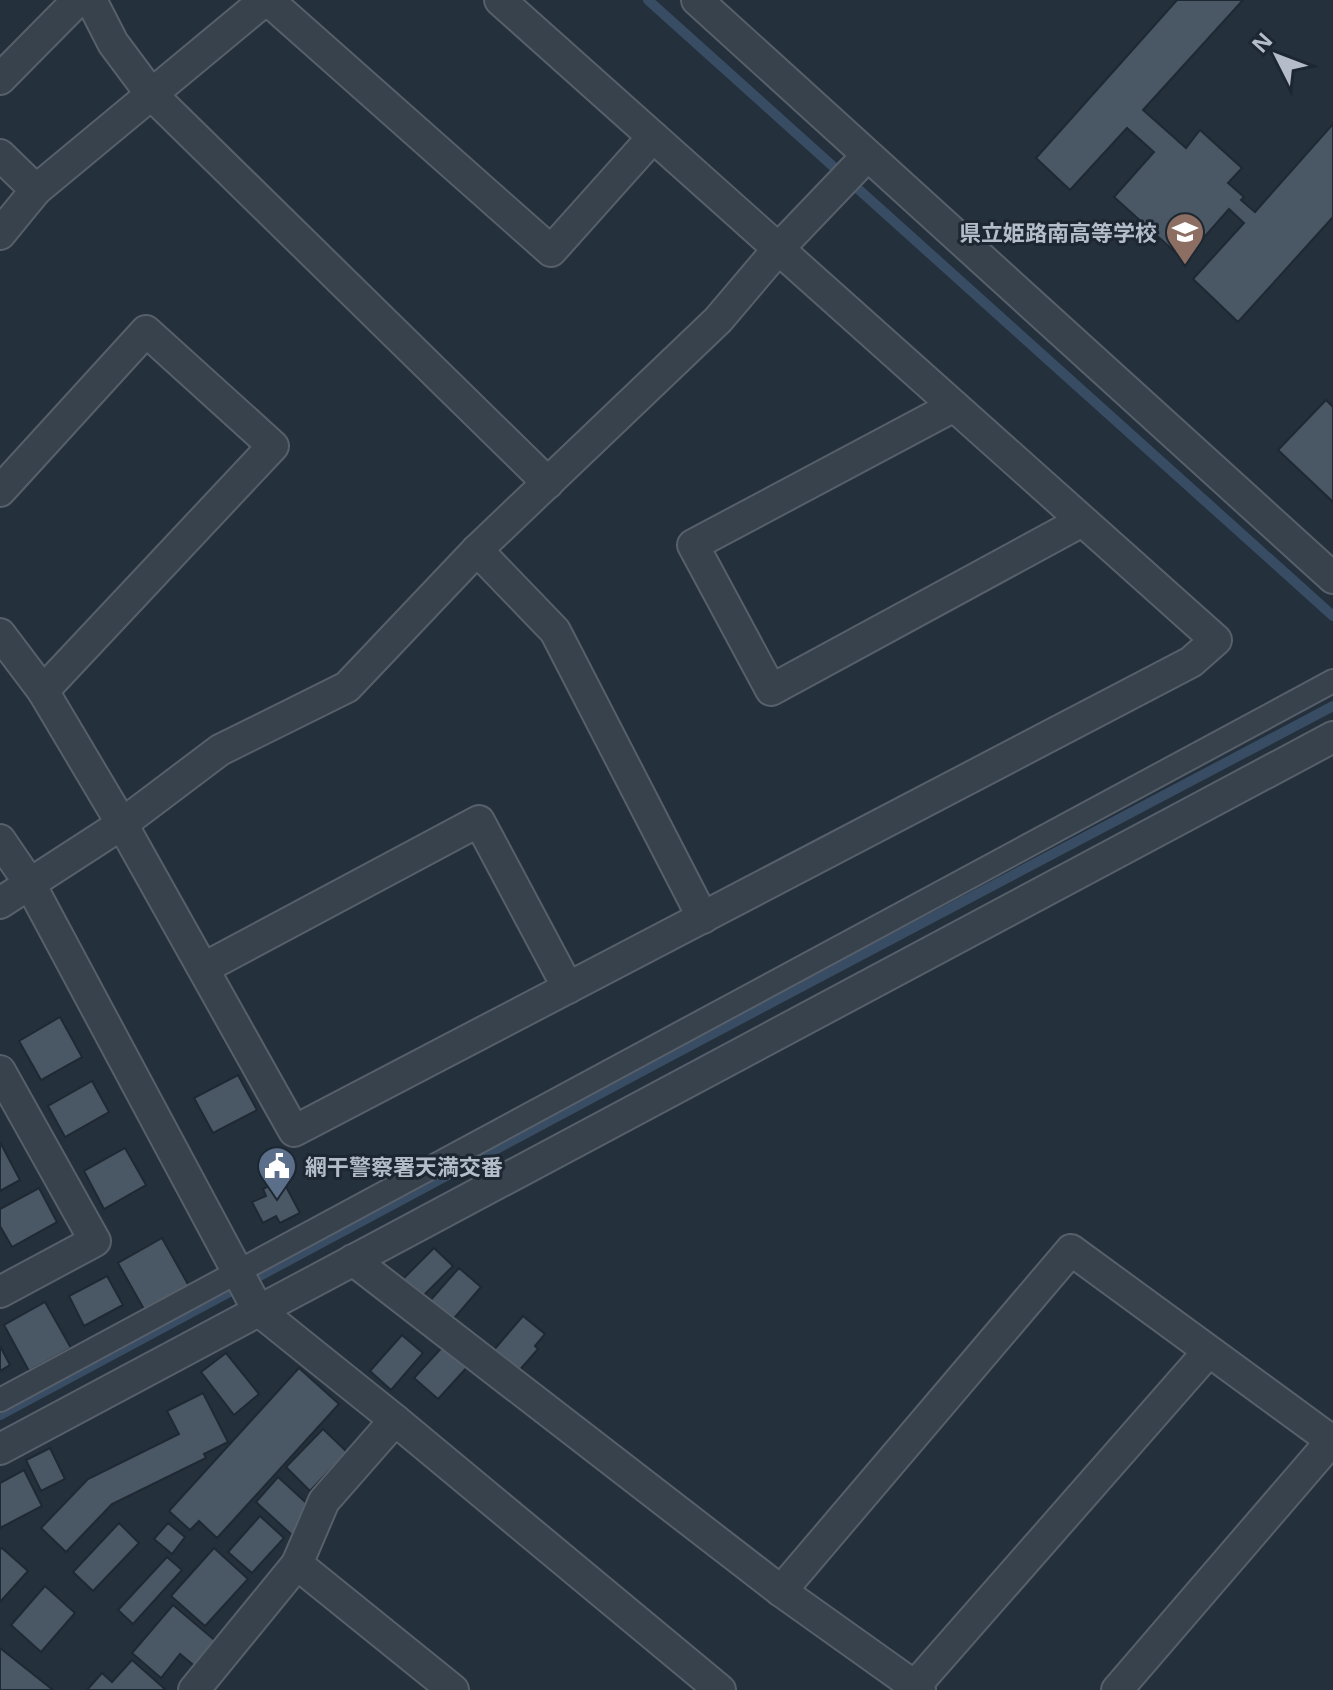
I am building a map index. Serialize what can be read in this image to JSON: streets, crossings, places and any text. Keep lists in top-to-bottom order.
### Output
{
  "places": {
    "school or university": ["県立姫路南高等学校"],
    "public building": ["網干警察署天満交番"]
  },
  "north": "top left"
}
